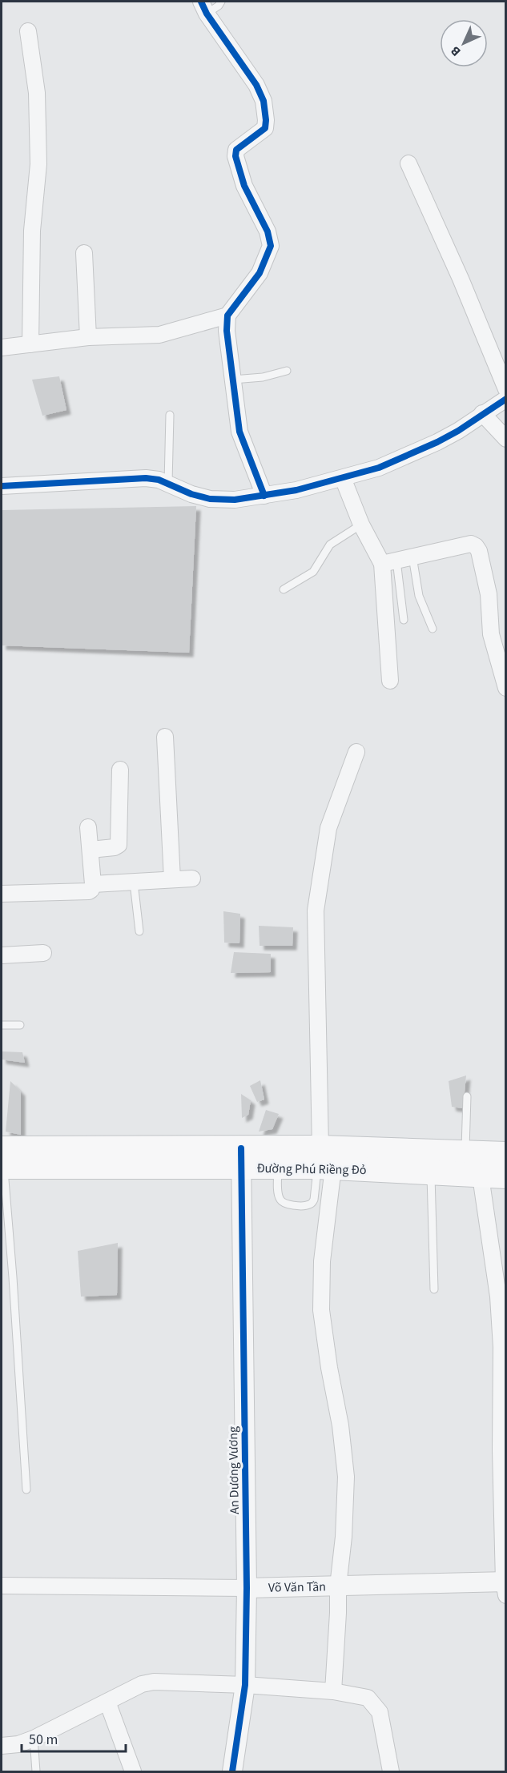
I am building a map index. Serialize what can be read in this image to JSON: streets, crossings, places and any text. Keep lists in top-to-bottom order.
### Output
{
  "streets": {
    "main road": ["Đường Phú Riềng Đỏ"],
    "street": ["An Dương Vương", "Võ Văn Tần"]
  },
  "crossings": [
    ["Đường Phú Riềng Đỏ", "An Dương Vương"],
    ["An Dương Vương", "Võ Văn Tần"]
  ],
  "scale_bar": "50 m",
  "north": "bottom left"
}
